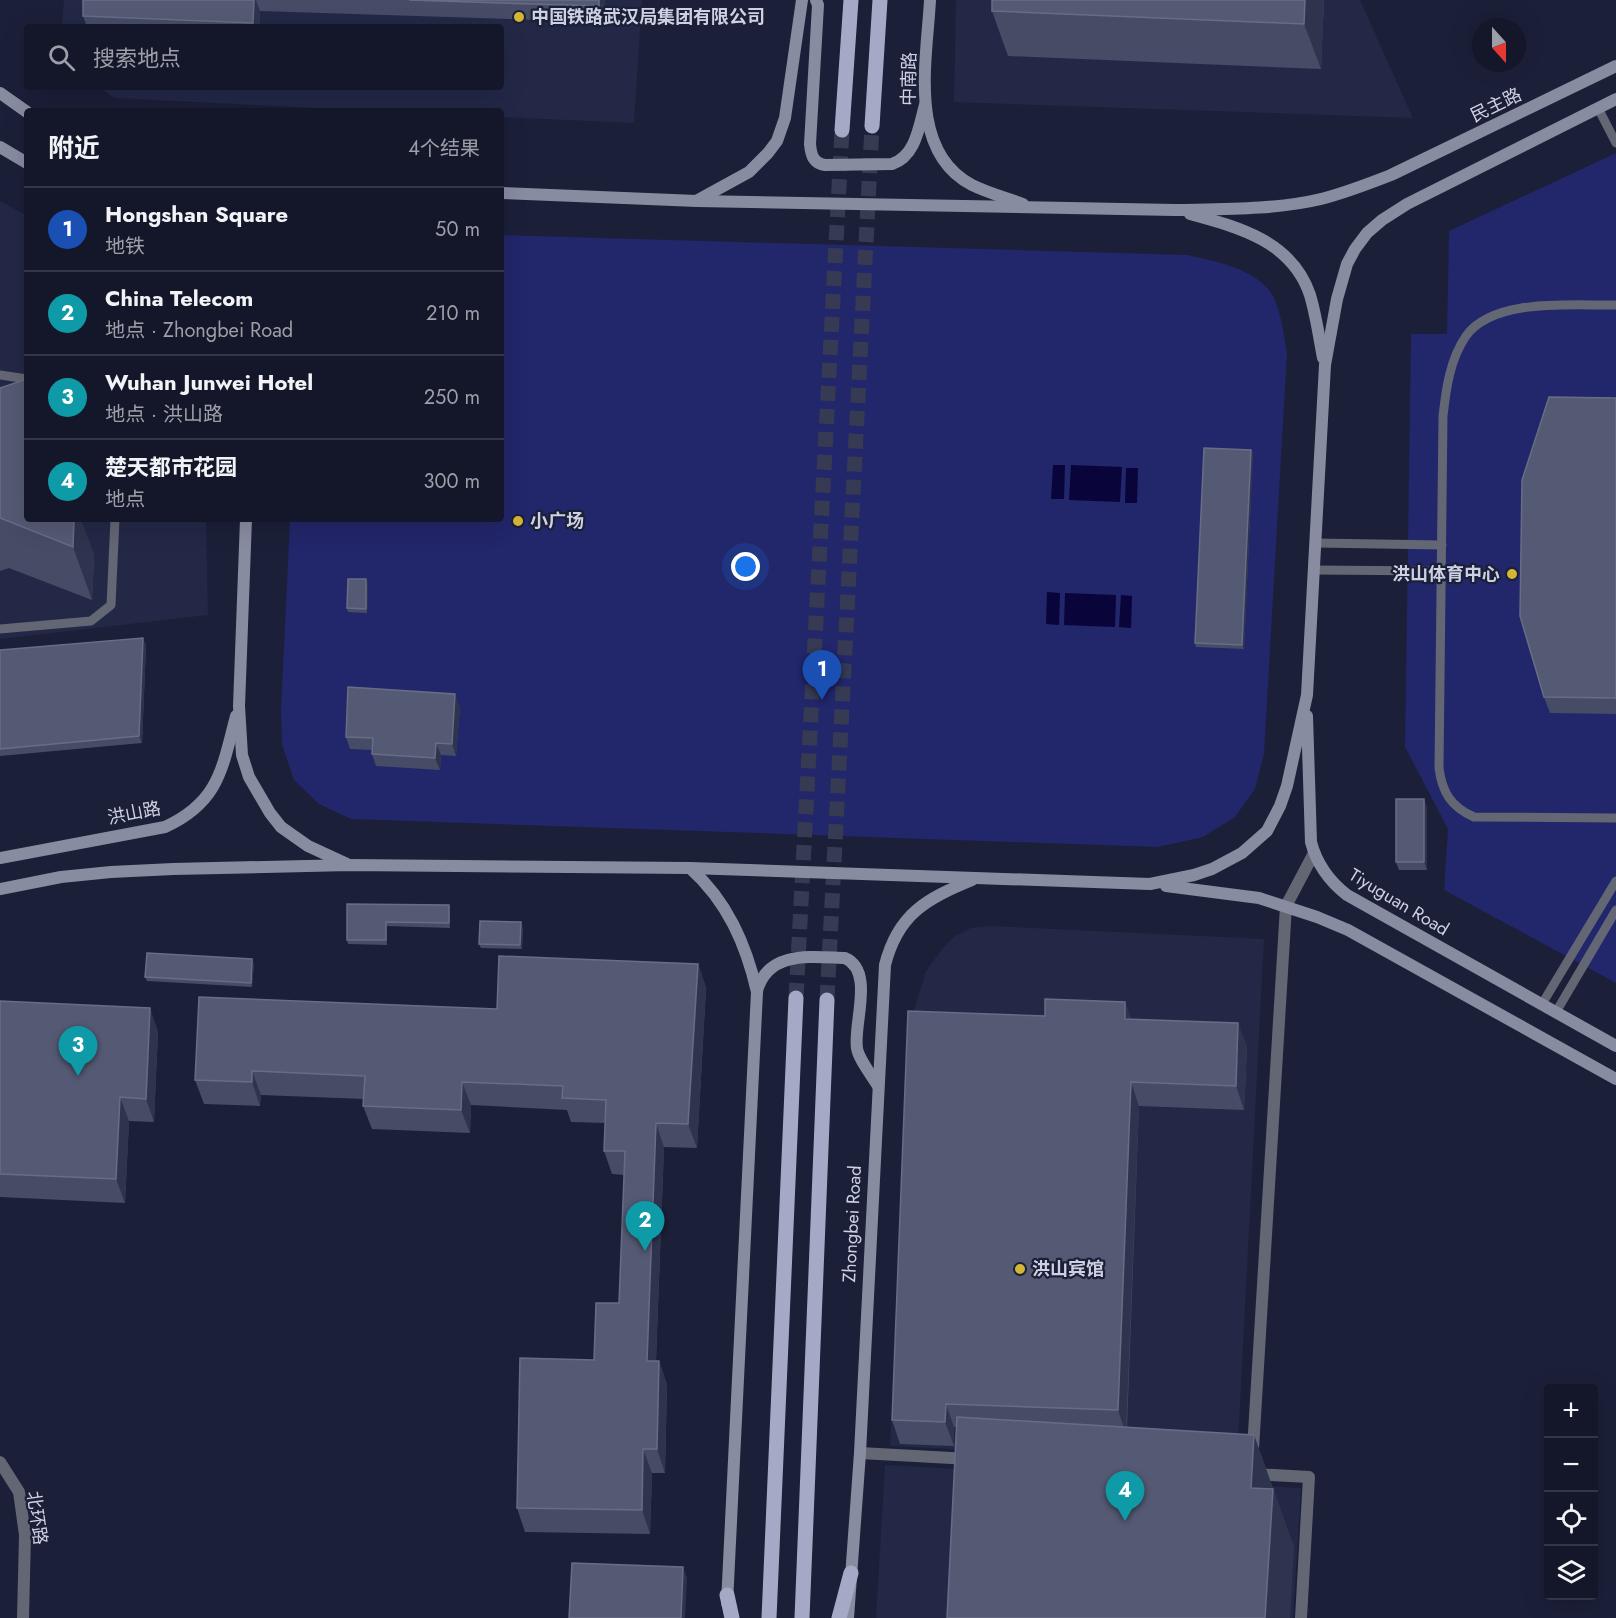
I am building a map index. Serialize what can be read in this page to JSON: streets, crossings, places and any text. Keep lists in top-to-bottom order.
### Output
{
  "streets": {
    "main road": [
      "中南路",
      "民主路",
      "洪山路",
      "Tiyuguan Road",
      "Zhongbei Road"
    ],
    "street": ["北环路"]
  },
  "places": [
    "中国铁路武汉局集团有限公司",
    "小广场",
    "洪山体育中心",
    "洪山宾馆"
  ],
  "north": "bottom",
  "page": {
    "search": "搜索地点",
    "heading": ["附近", "4个结果"],
    "list": [
      {
        "mark": "1",
        "name": "Hongshan Square",
        "note": "地铁",
        "value": "50 m"
      },
      {
        "mark": "2",
        "name": "China Telecom",
        "note": "地点 · Zhongbei Road",
        "value": "210 m"
      },
      {
        "mark": "3",
        "name": "Wuhan Junwei Hotel",
        "note": "地点 · 洪山路",
        "value": "250 m"
      },
      {
        "mark": "4",
        "name": "楚天都市花园",
        "note": "地点",
        "value": "300 m"
      }
    ],
    "pins": [
      "1",
      "3",
      "2",
      "4"
    ],
    "map_buttons": ["+", "−"]
  }
}
